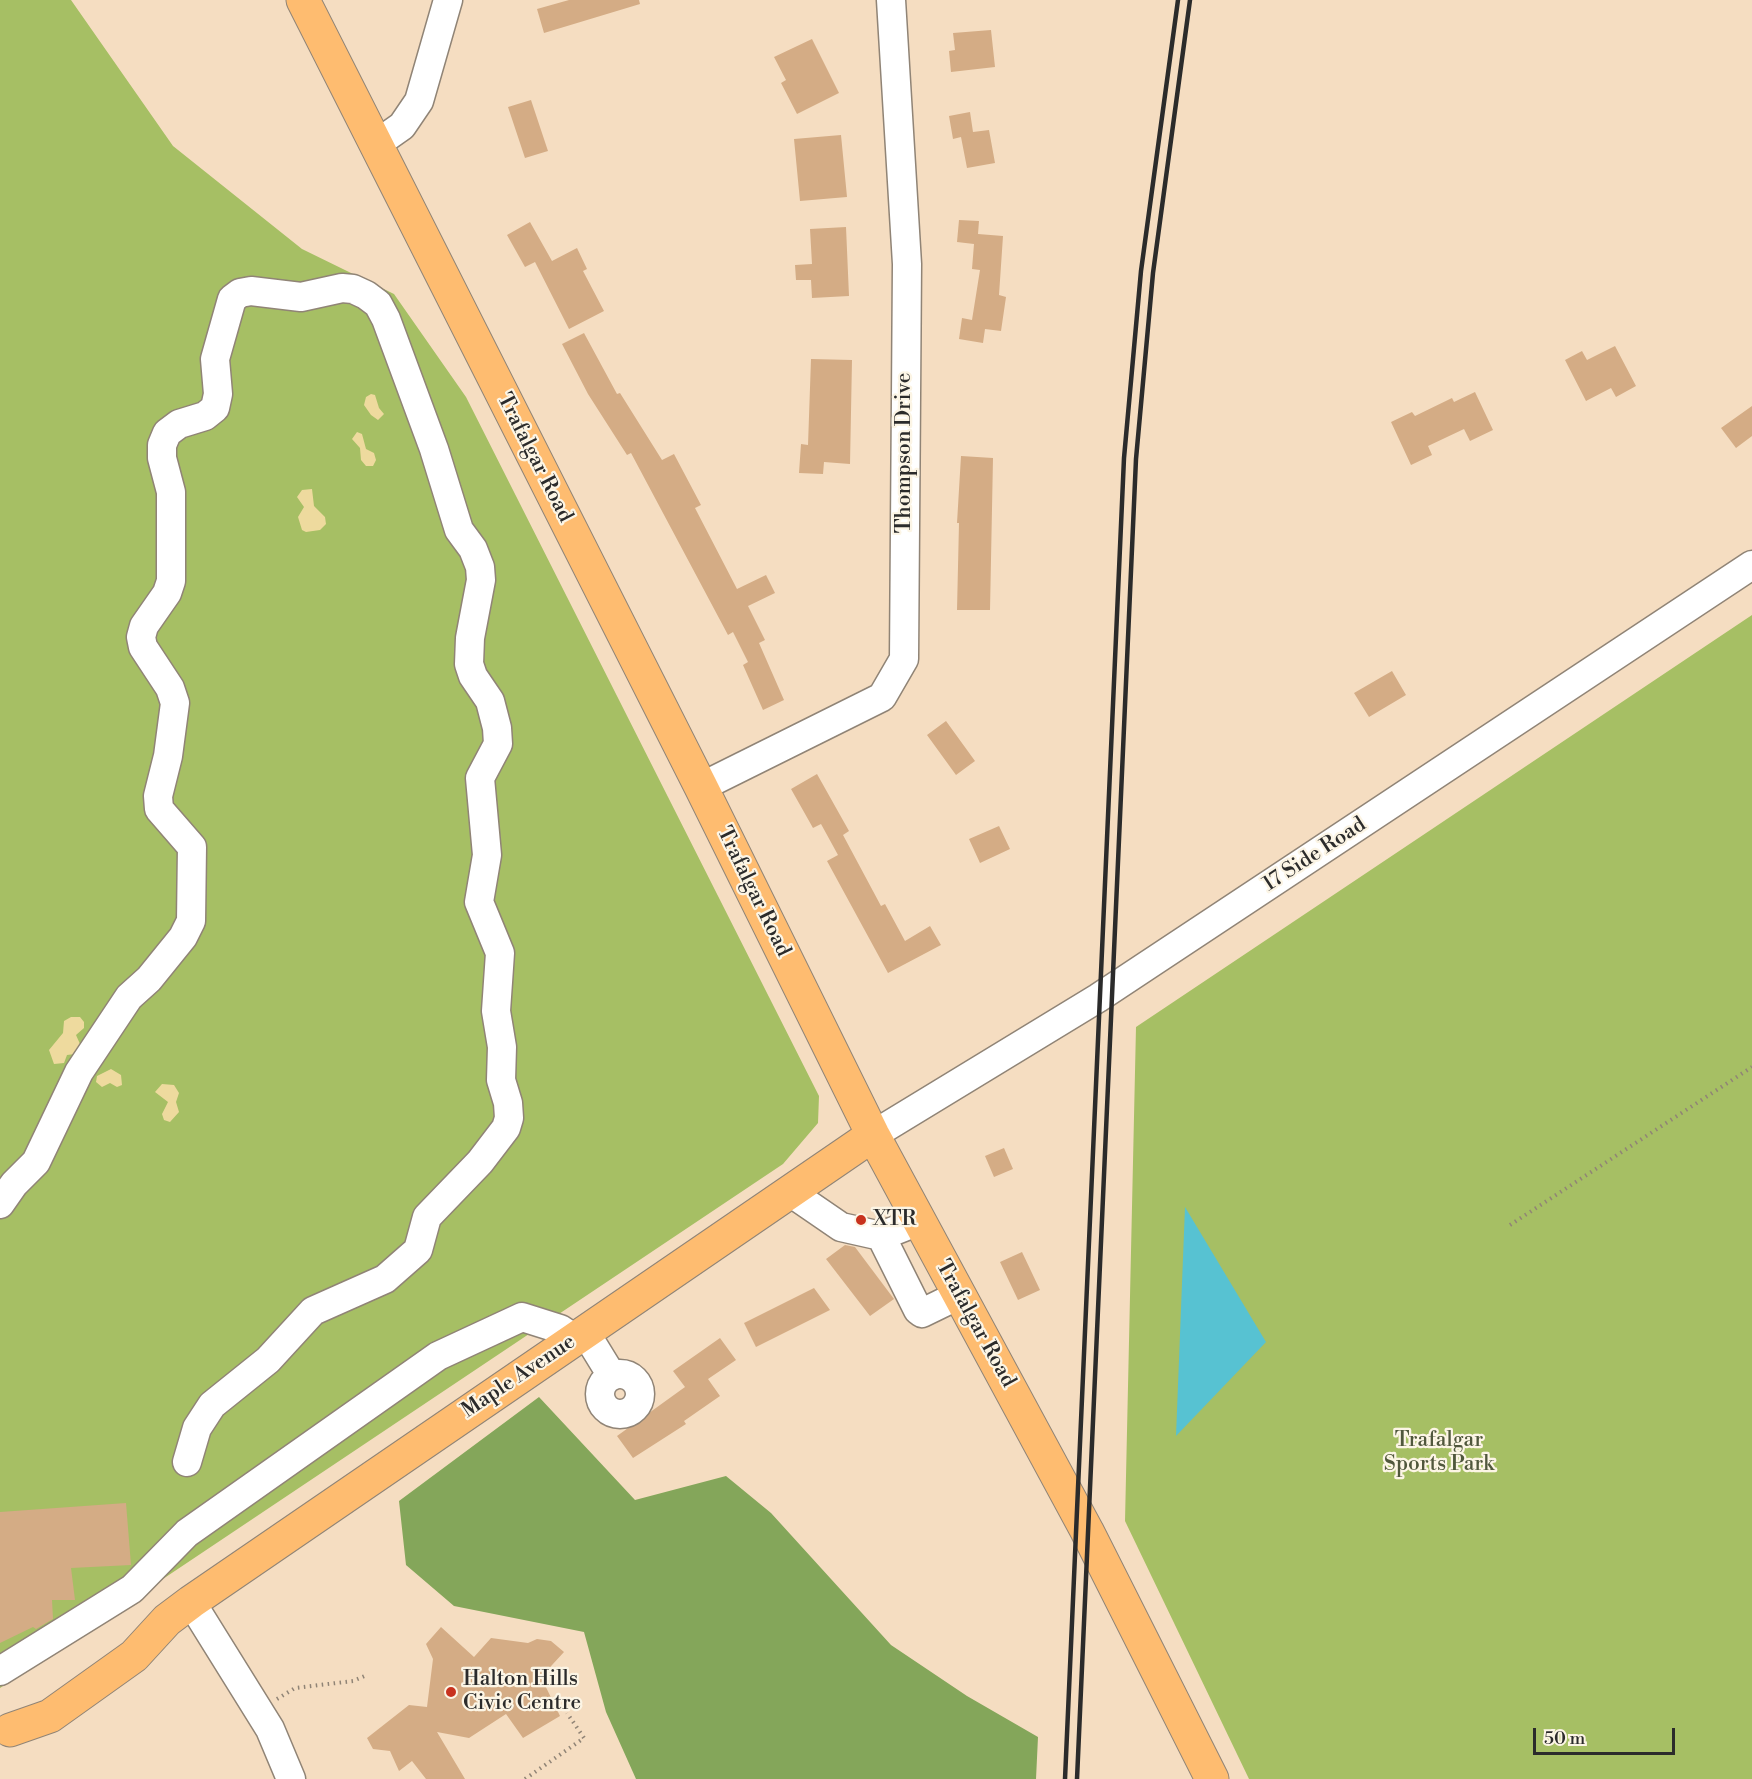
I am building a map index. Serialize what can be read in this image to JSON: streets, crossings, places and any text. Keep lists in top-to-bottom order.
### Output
{
  "streets": {
    "main road": ["Trafalgar Road", "Maple Avenue"],
    "street": ["Thompson Drive", "17 Side Road"]
  },
  "crossings": [
    ["Thompson Drive", "Trafalgar Road"],
    ["Trafalgar Road", "17 Side Road"],
    ["Trafalgar Road", "Maple Avenue"],
    ["17 Side Road", "Maple Avenue"]
  ],
  "parks": ["Trafalgar Sports Park"],
  "places": ["XTR", "Halton Hills Civic Centre"],
  "scale_bar": "50 m"
}
